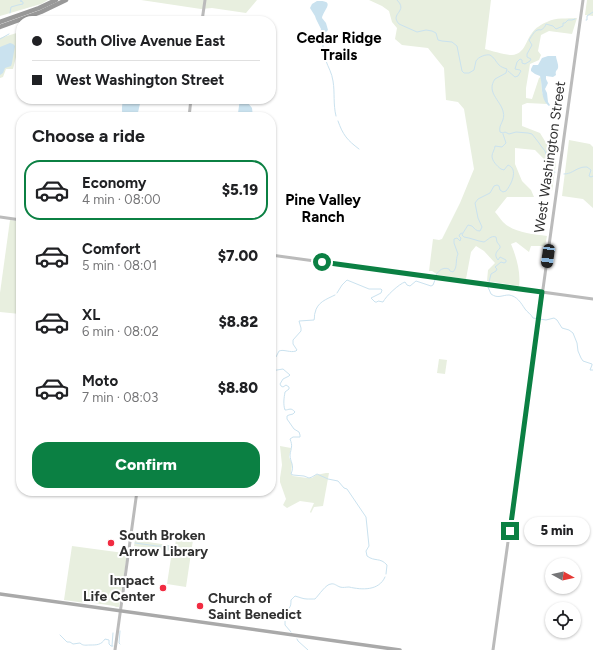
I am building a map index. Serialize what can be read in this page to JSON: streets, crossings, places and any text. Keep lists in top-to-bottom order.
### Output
{
  "streets": {
    "main road": ["West Washington Street"]
  },
  "districts": ["Cedar Ridge Trails", "Pine Valley Ranch"],
  "places": ["South Broken Arrow Library", "Impact Life Center", "Church of Saint Benedict"],
  "north": "right",
  "page": {
    "banner": ["South Olive Avenue East", "West Washington Street"],
    "heading": "Choose a ride",
    "list": [
      {
        "name": "Economy",
        "note": "4 min · 08:00",
        "value": "$5.19"
      },
      {
        "name": "Comfort",
        "note": "5 min · 08:01",
        "value": "$7.00"
      },
      {
        "name": "XL",
        "note": "6 min · 08:02",
        "value": "$8.82"
      },
      {
        "name": "Moto",
        "note": "7 min · 08:03",
        "value": "$8.80"
      }
    ],
    "buttons": "Confirm",
    "bubble": "5 min"
  }
}
